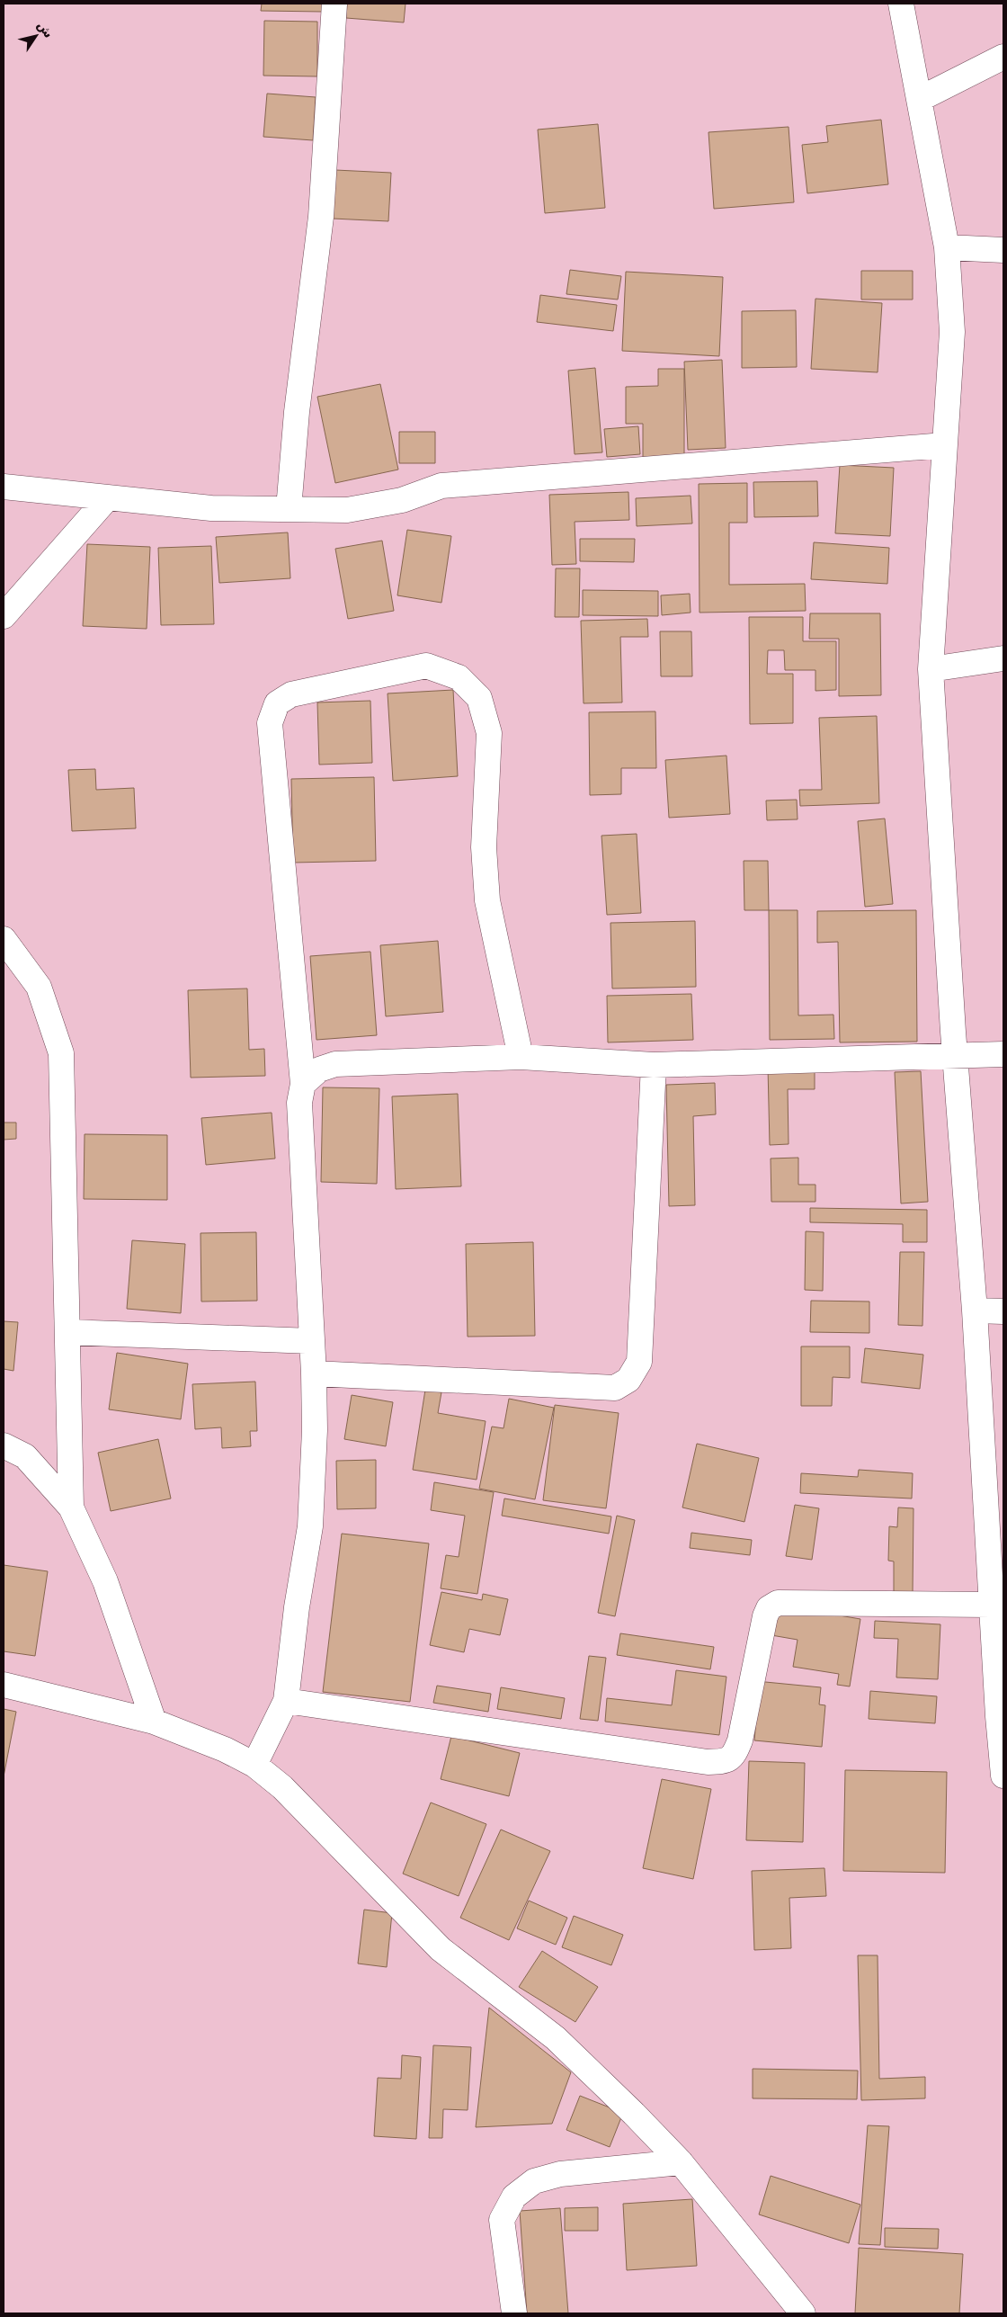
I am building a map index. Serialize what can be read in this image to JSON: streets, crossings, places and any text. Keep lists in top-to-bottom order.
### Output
{
  "north": "top right"
}
